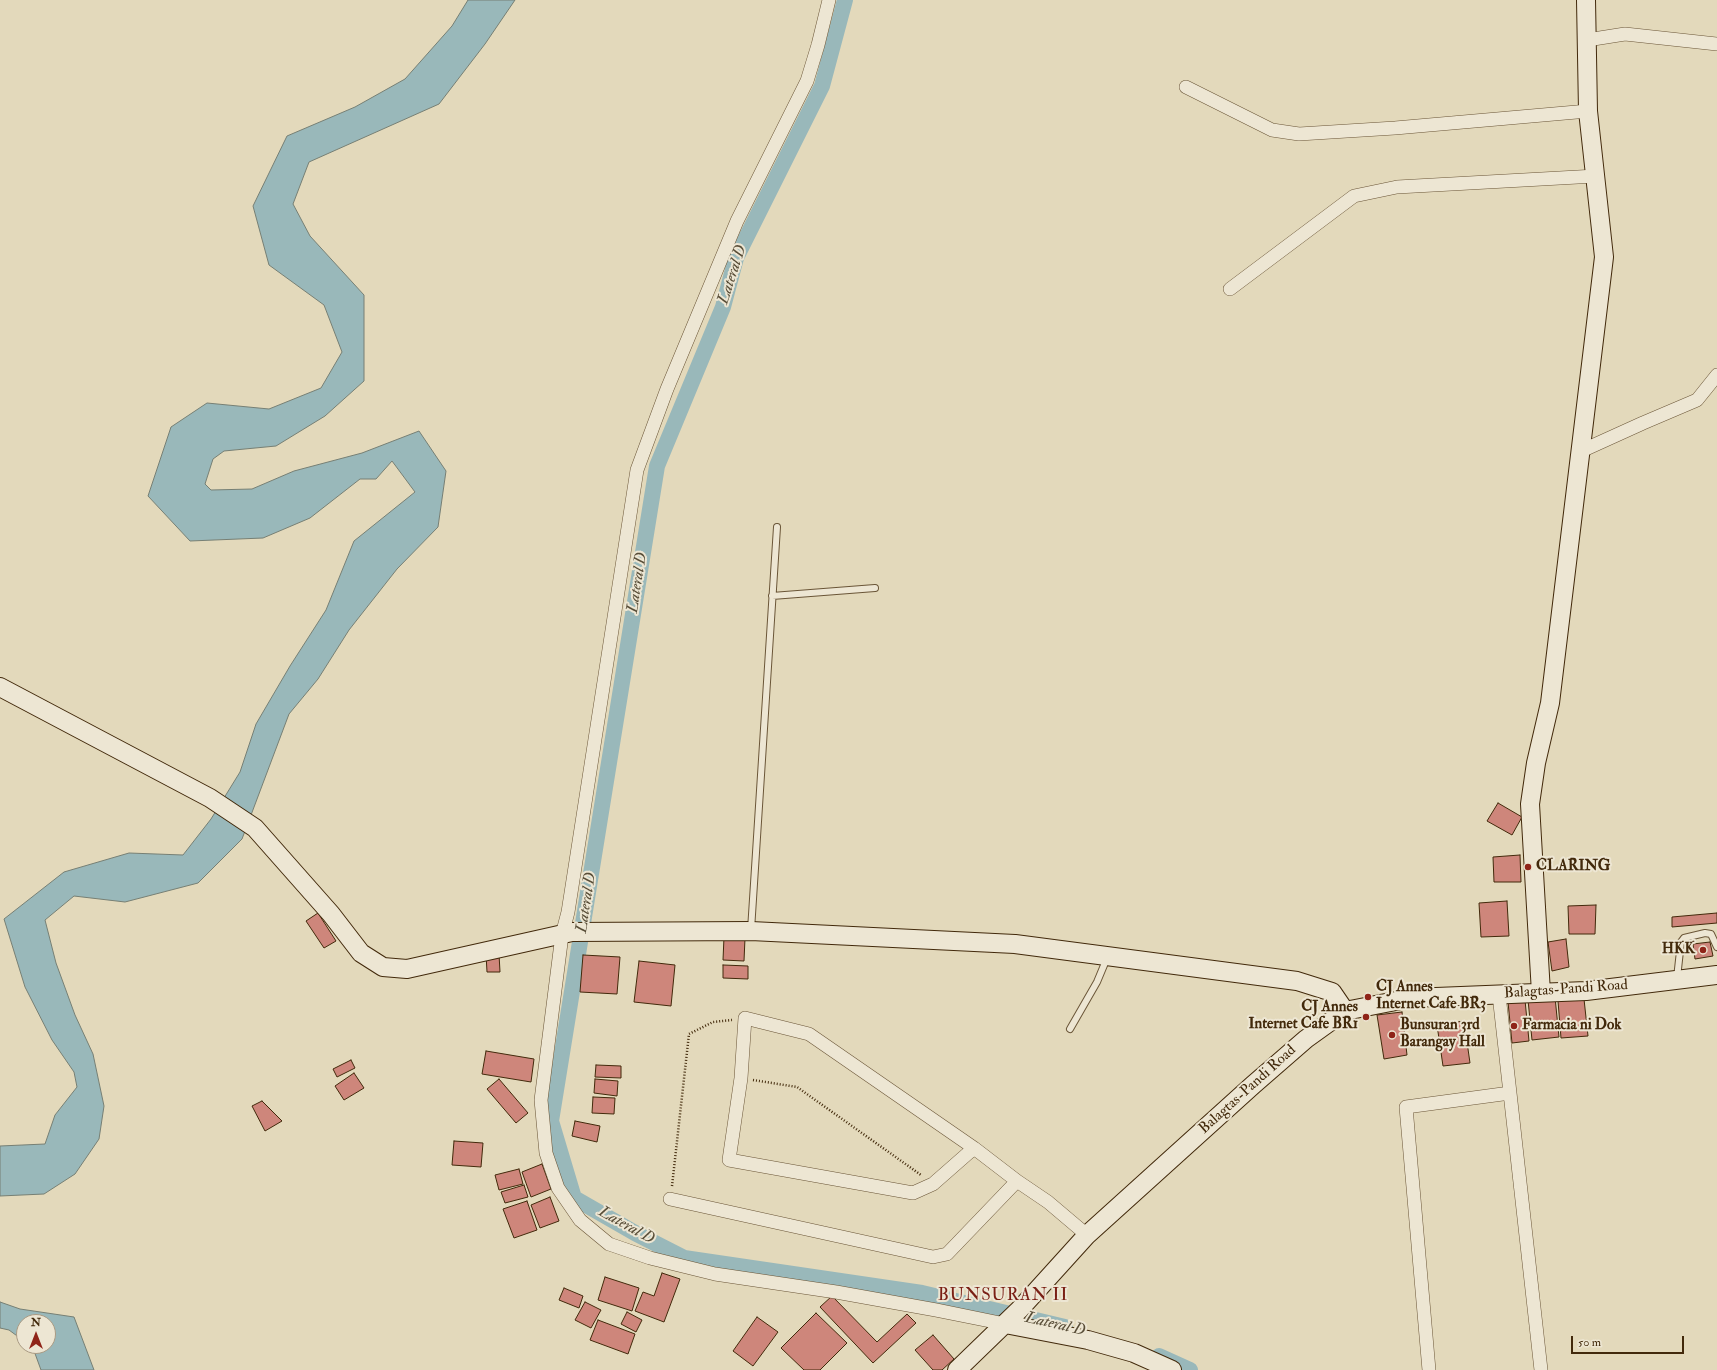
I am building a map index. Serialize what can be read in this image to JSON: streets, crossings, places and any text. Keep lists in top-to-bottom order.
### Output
{
  "streets": {
    "street": ["Balagtas-Pandi Road"]
  },
  "districts": ["BUNSURAN II"],
  "water": ["Lateral D"],
  "places": [
    "CLARING",
    "HKK",
    "CJ Annes Internet Cafe BR3",
    "CJ Annes Internet Cafe BR1",
    "Farmacia ni Dok",
    "Bunsuran 3rd Barangay Hall"
  ],
  "scale_bar": "50 m",
  "north": "top"
}
